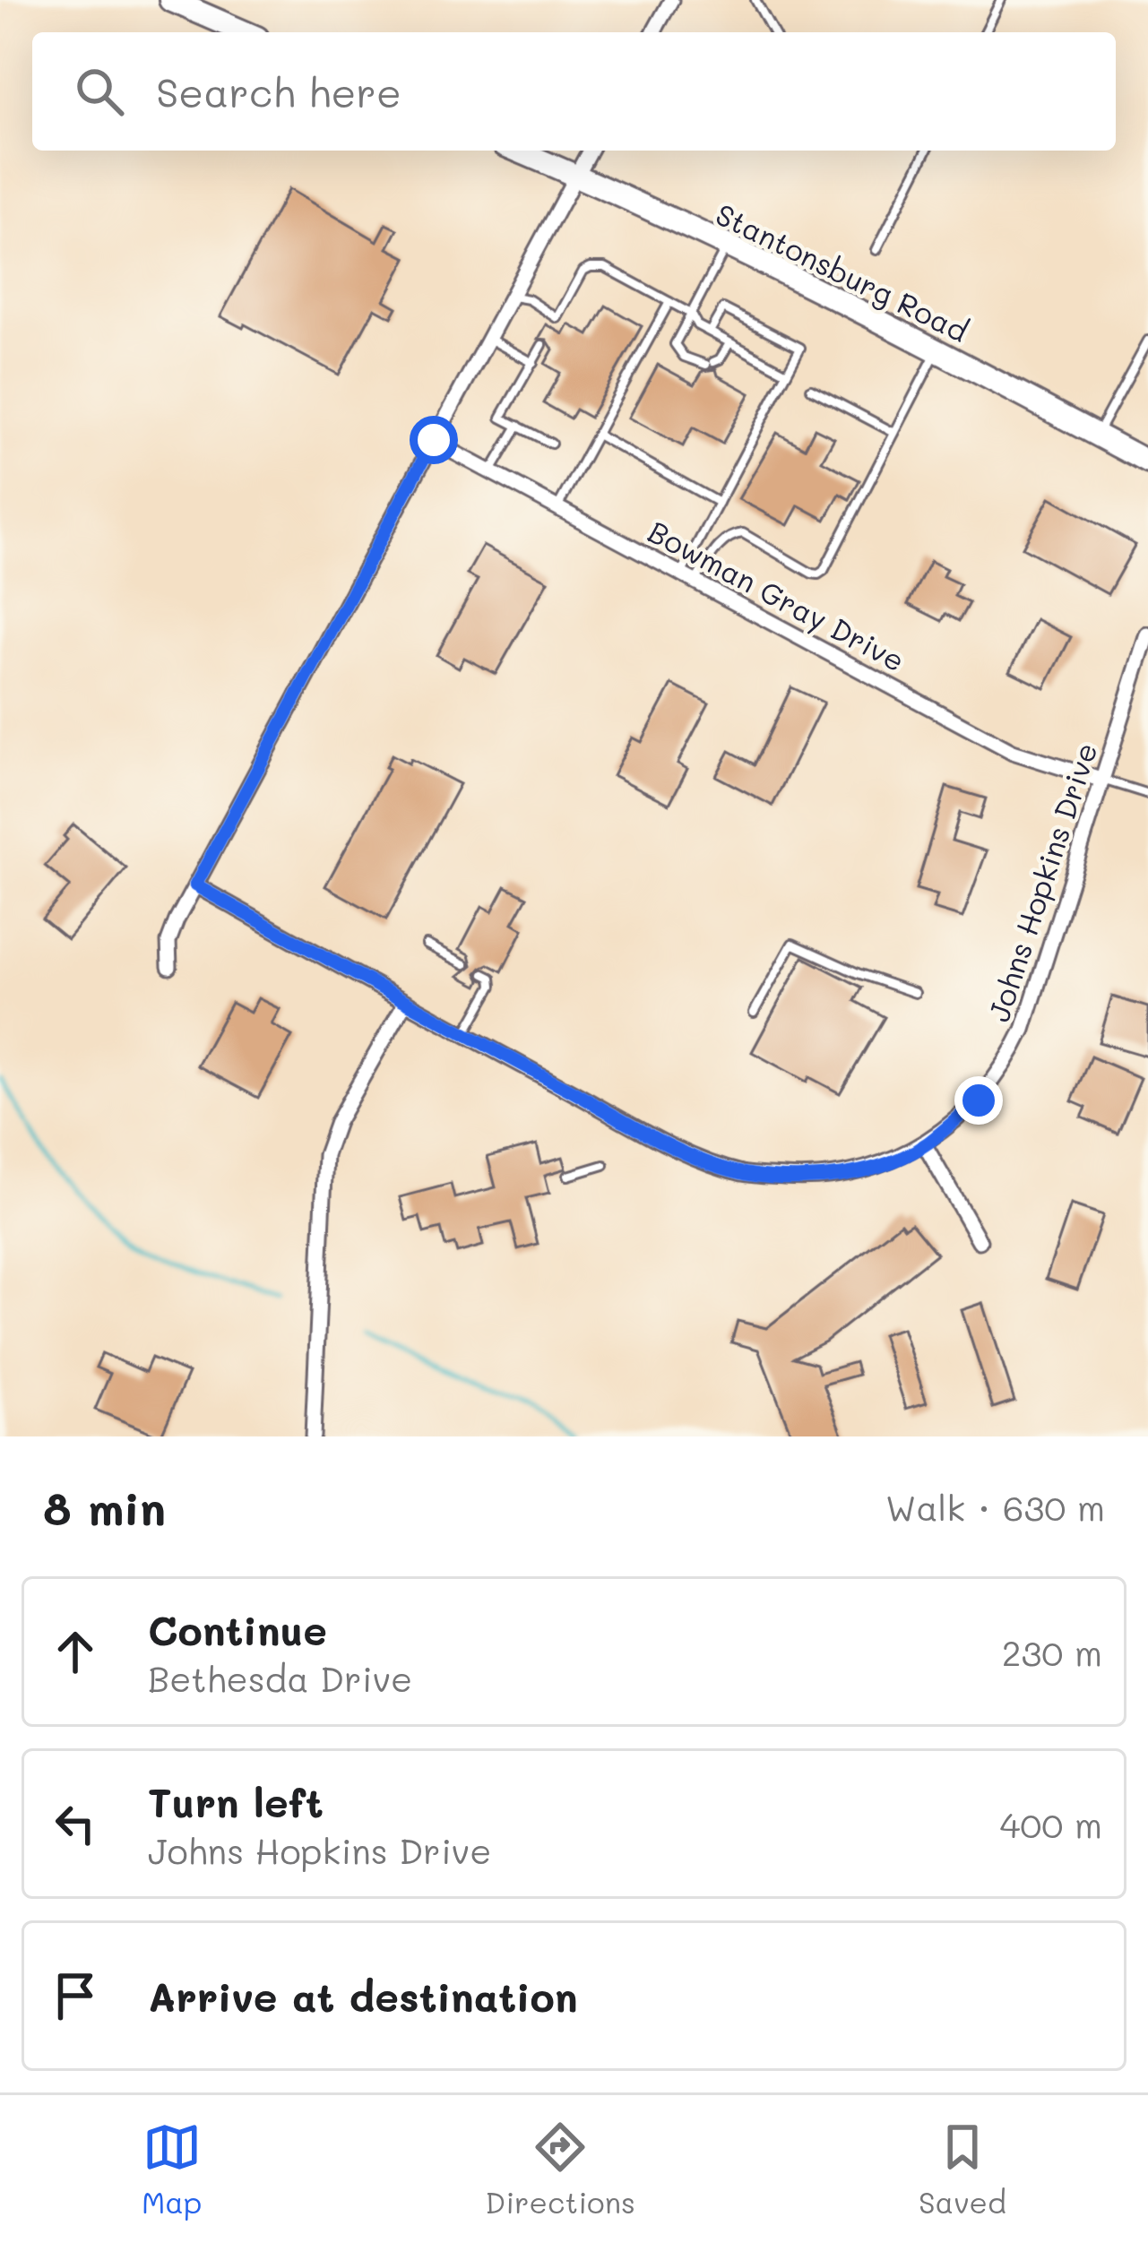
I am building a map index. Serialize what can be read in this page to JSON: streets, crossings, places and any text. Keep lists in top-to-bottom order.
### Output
{
  "streets": {
    "main road": ["Stantonsburg Road"],
    "street": ["Bowman Gray Drive", "Johns Hopkins Drive"]
  },
  "crossings": [
    ["Bowman Gray Drive", "Johns Hopkins Drive"]
  ],
  "page": {
    "search": "Search here",
    "heading": ["8 min", "Walk · 630 m"],
    "list": [
      ["Continue", "Bethesda Drive", "230 m"],
      ["Turn left", "Johns Hopkins Drive", "400 m"],
      "Arrive at destination"
    ],
    "nav": ["Map", "Directions", "Saved"]
  }
}
